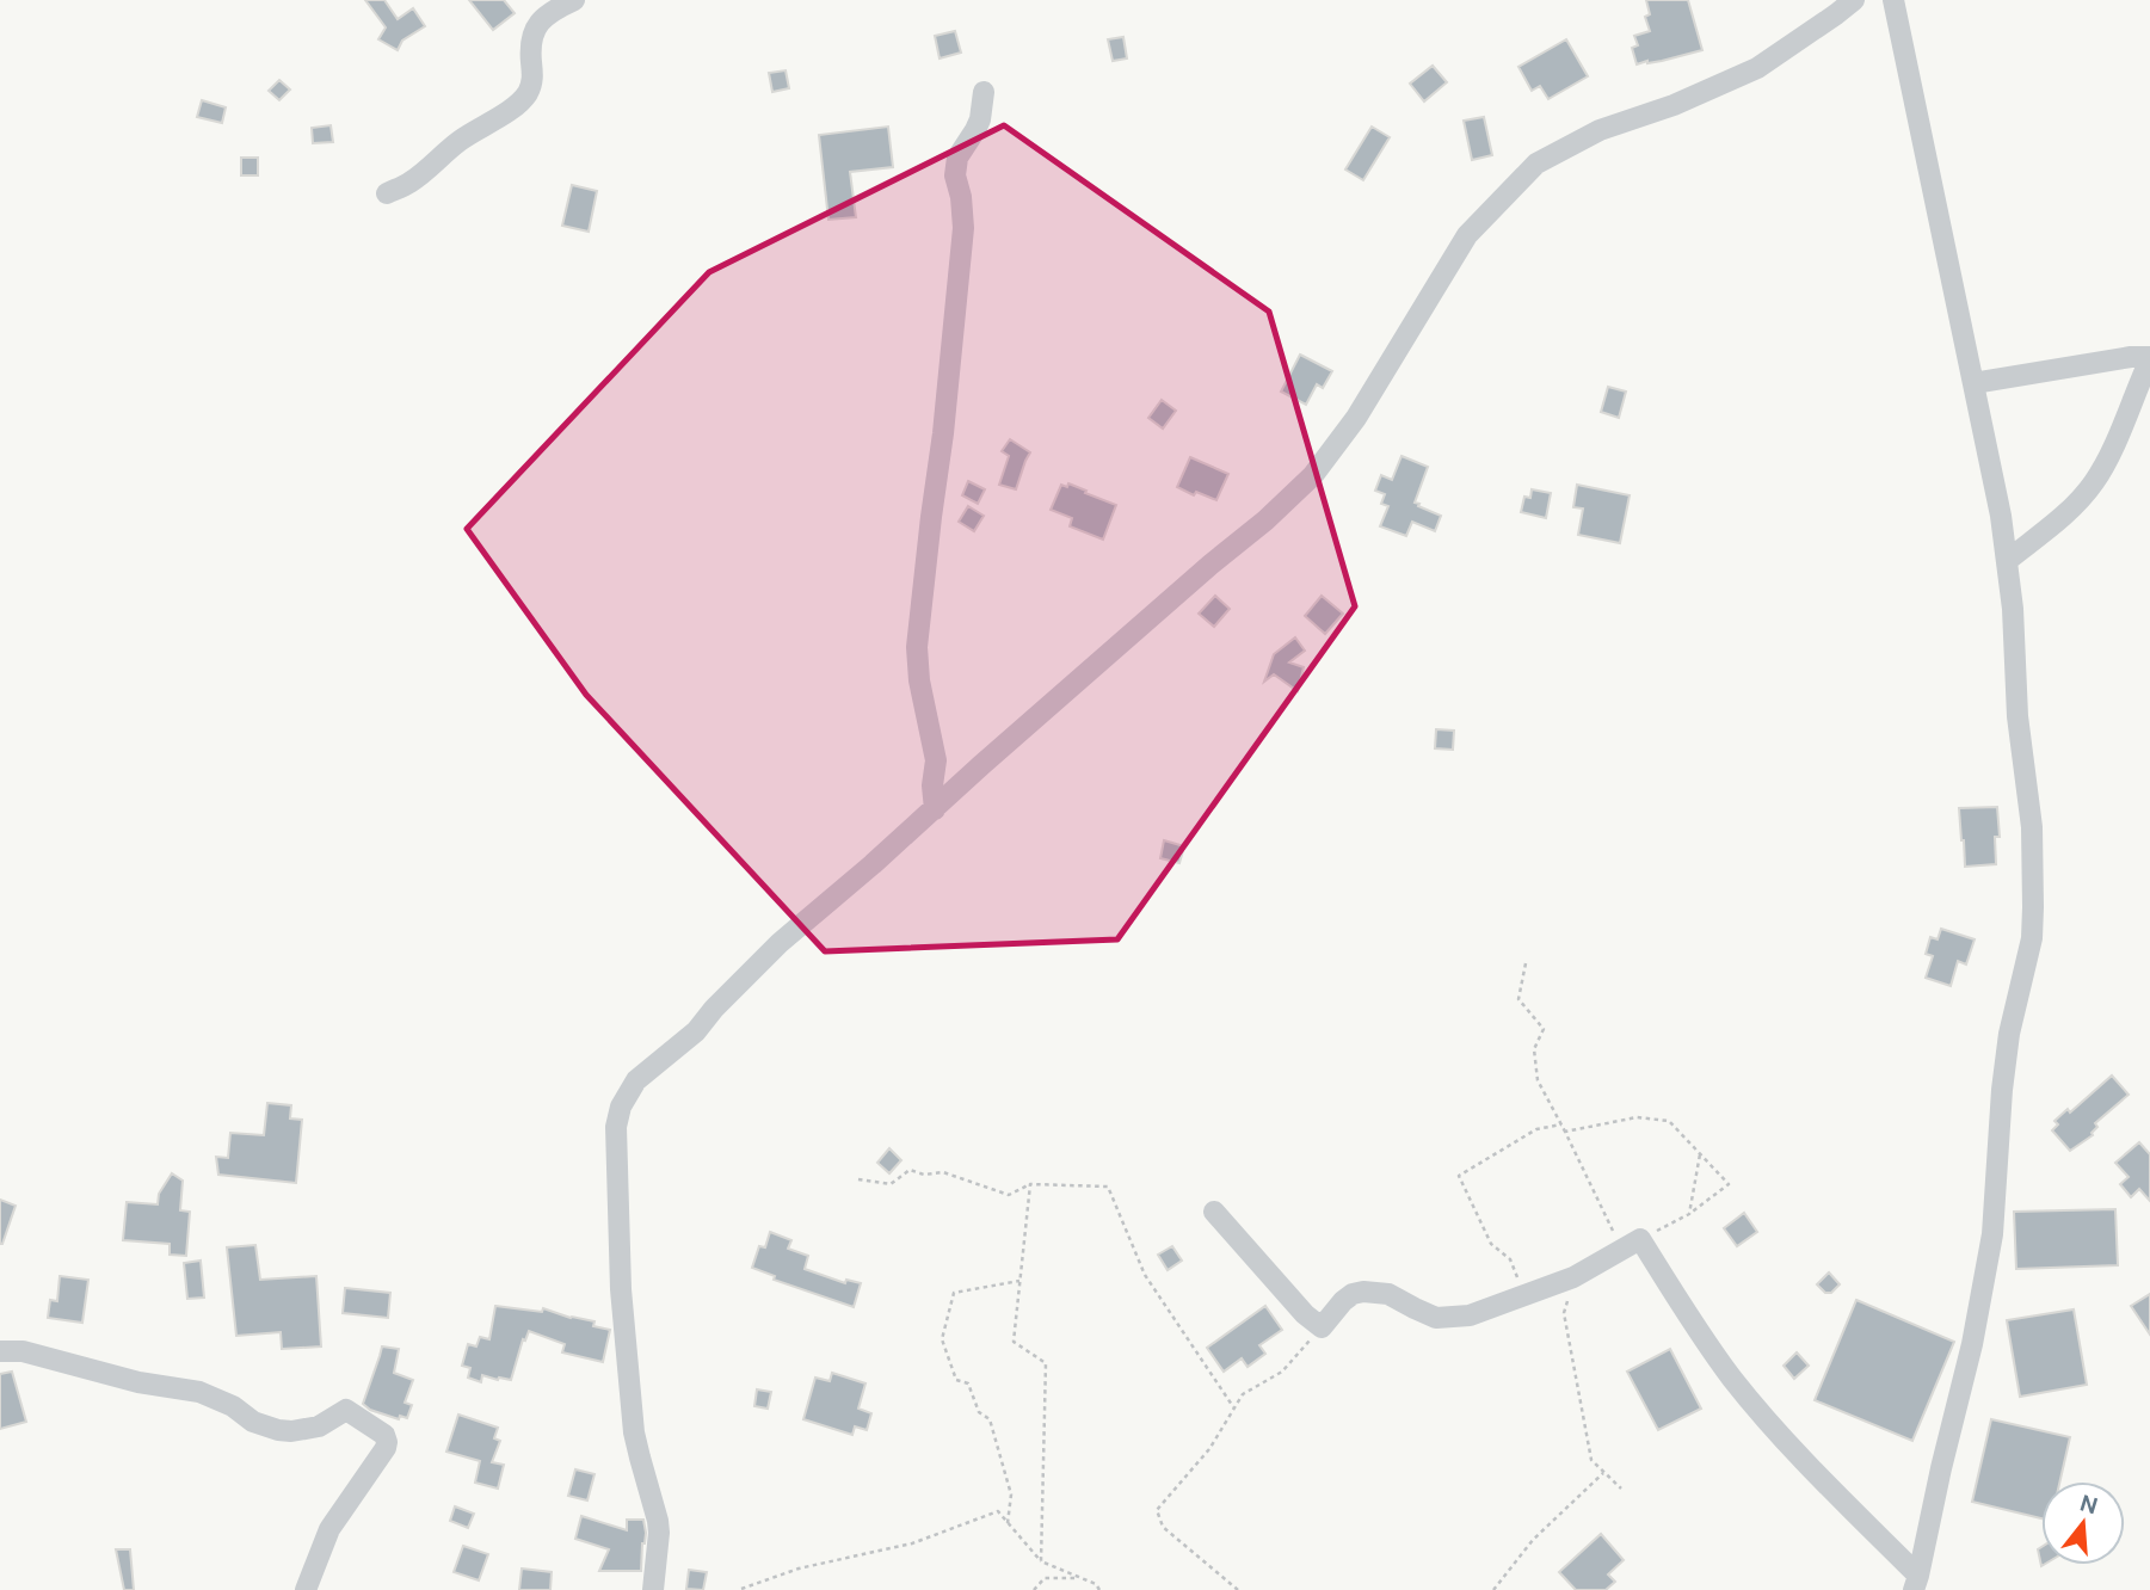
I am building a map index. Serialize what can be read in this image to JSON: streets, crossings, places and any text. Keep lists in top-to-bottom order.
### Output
{
  "north": "top"
}
